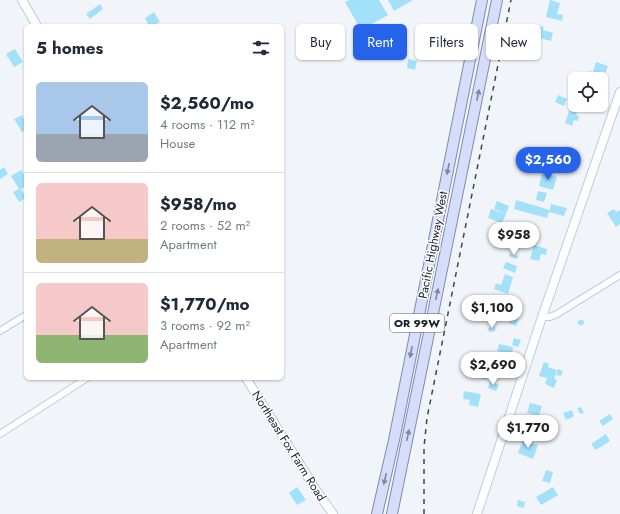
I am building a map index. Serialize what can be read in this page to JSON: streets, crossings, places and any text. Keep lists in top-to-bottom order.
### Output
{
  "streets": {
    "main road": ["Pacific Highway West", "OR 99W"],
    "street": ["Northeast Fox Farm Road"]
  },
  "page": {
    "chip": [
      "Buy",
      "Rent",
      "Filters",
      "New"
    ],
    "heading": "5 homes",
    "list": [
      {
        "name": "$2,560/mo",
        "note": "4 rooms · 112 m² · House"
      },
      {
        "name": "$958/mo",
        "note": "2 rooms · 52 m² · Apartment"
      },
      {
        "name": "$1,770/mo",
        "note": "3 rooms · 92 m² · Apartment"
      }
    ],
    "price": [
      "$2,560",
      "$958",
      "$1,100",
      "$2,690",
      "$1,770"
    ]
  }
}
